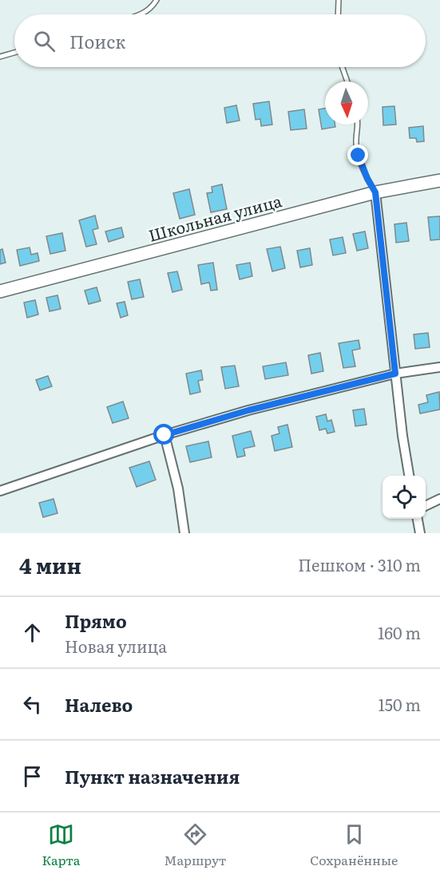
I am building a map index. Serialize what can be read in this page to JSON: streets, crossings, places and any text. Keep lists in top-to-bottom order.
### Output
{
  "streets": {
    "street": ["Школьная улица"]
  },
  "north": "bottom",
  "page": {
    "search": "Поиск",
    "heading": ["4 мин", "Пешком · 310 m"],
    "list": [
      ["Прямо", "Новая улица", "160 m"],
      ["Налево", "150 m"],
      "Пункт назначения"
    ],
    "nav": ["Карта", "Маршрут", "Сохранённые"]
  }
}
